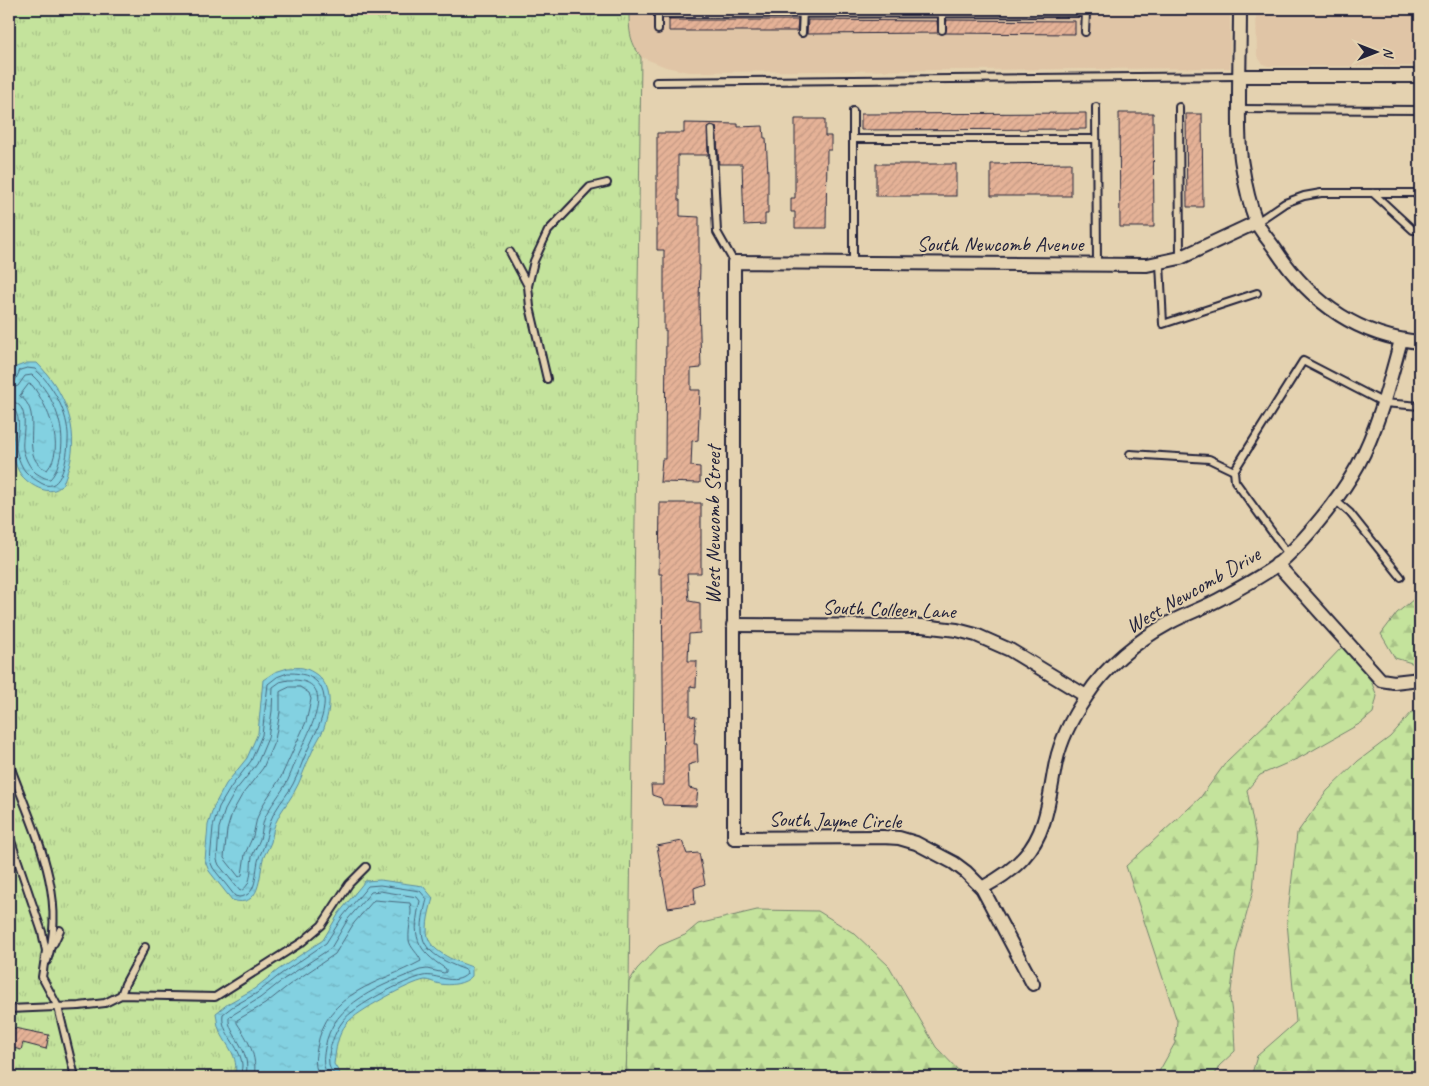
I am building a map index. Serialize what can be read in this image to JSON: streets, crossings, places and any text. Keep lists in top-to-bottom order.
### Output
{
  "streets": {
    "street": [
      "South Newcomb Avenue",
      "West Newcomb Street",
      "West Newcomb Drive",
      "South Colleen Lane",
      "South Jayme Circle"
    ]
  },
  "crossings": [
    ["South Newcomb Avenue", "West Newcomb Street"],
    ["West Newcomb Street", "South Colleen Lane"],
    ["West Newcomb Street", "South Jayme Circle"],
    ["West Newcomb Drive", "South Colleen Lane"],
    ["West Newcomb Drive", "South Jayme Circle"]
  ],
  "north": "right"
}
